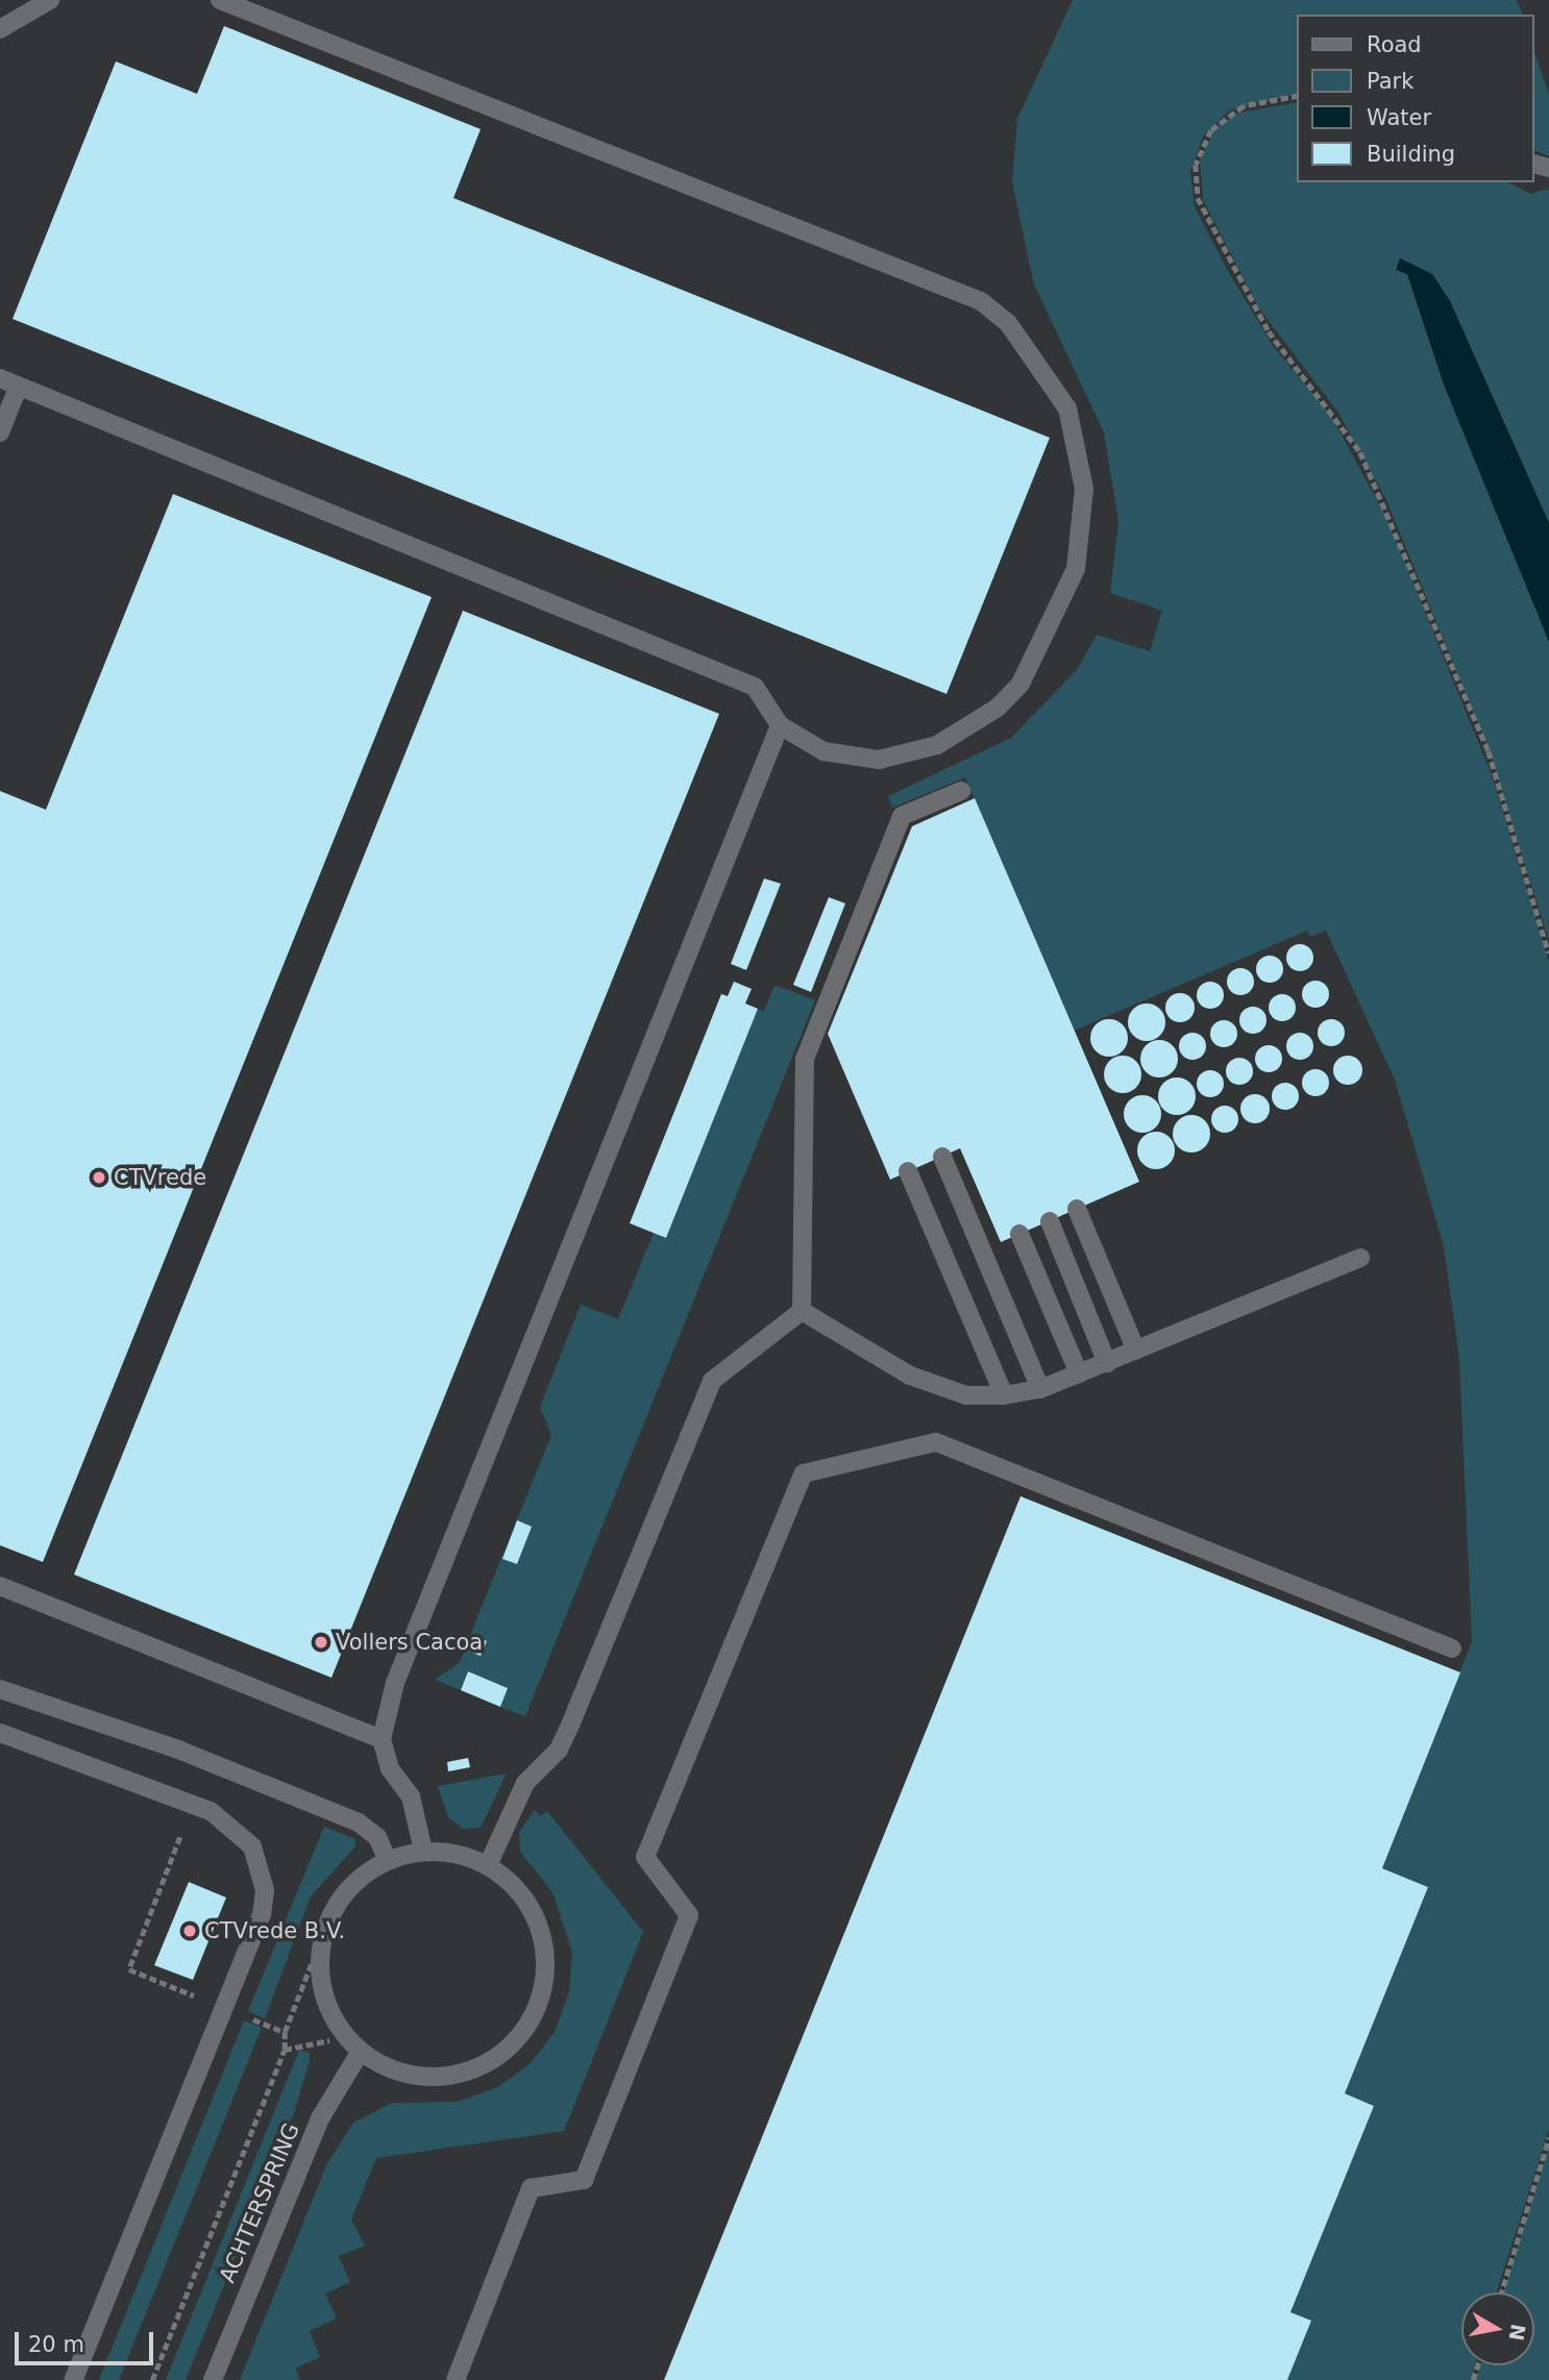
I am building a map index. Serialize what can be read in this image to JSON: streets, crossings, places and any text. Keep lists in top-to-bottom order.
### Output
{
  "streets": {
    "street": ["ACHTERSPRING"]
  },
  "places": ["CTVrede", "Vollers Cacoa", "CTVrede B.V."],
  "legend": [
    "Road",
    "Park",
    "Water",
    "Building"
  ],
  "scale_bar": "20 m",
  "north": "right"
}
